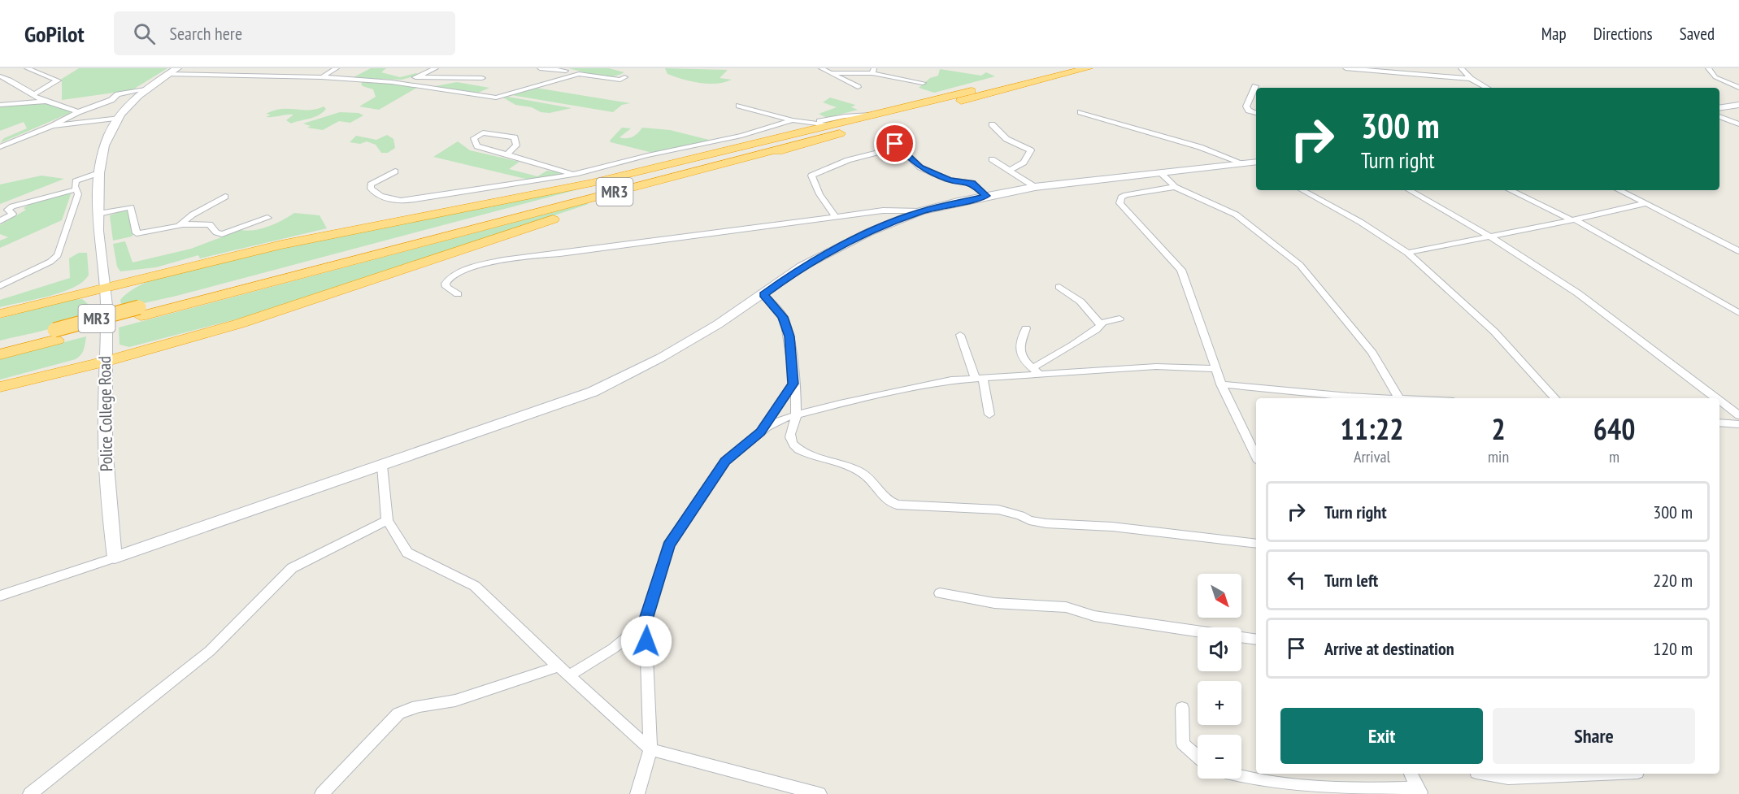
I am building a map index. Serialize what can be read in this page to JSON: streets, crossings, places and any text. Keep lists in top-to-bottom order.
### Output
{
  "streets": {
    "highway": ["MR3"],
    "street": ["Police College Road"]
  },
  "north": "bottom right",
  "page": {
    "header": "GoPilot",
    "search": "Search here",
    "nav": ["Map", "Directions", "Saved"],
    "turn": ["300 m", "Turn right"],
    "eta": [
      "11:22",
      "Arrival",
      "2",
      "min",
      "640",
      "m"
    ],
    "list": [
      {
        "name": "Turn right",
        "value": "300 m"
      },
      {
        "name": "Turn left",
        "value": "220 m"
      },
      {
        "name": "Arrive at destination",
        "value": "120 m"
      }
    ],
    "map_buttons": ["+", "−"],
    "buttons": ["Exit", "Share"]
  }
}
